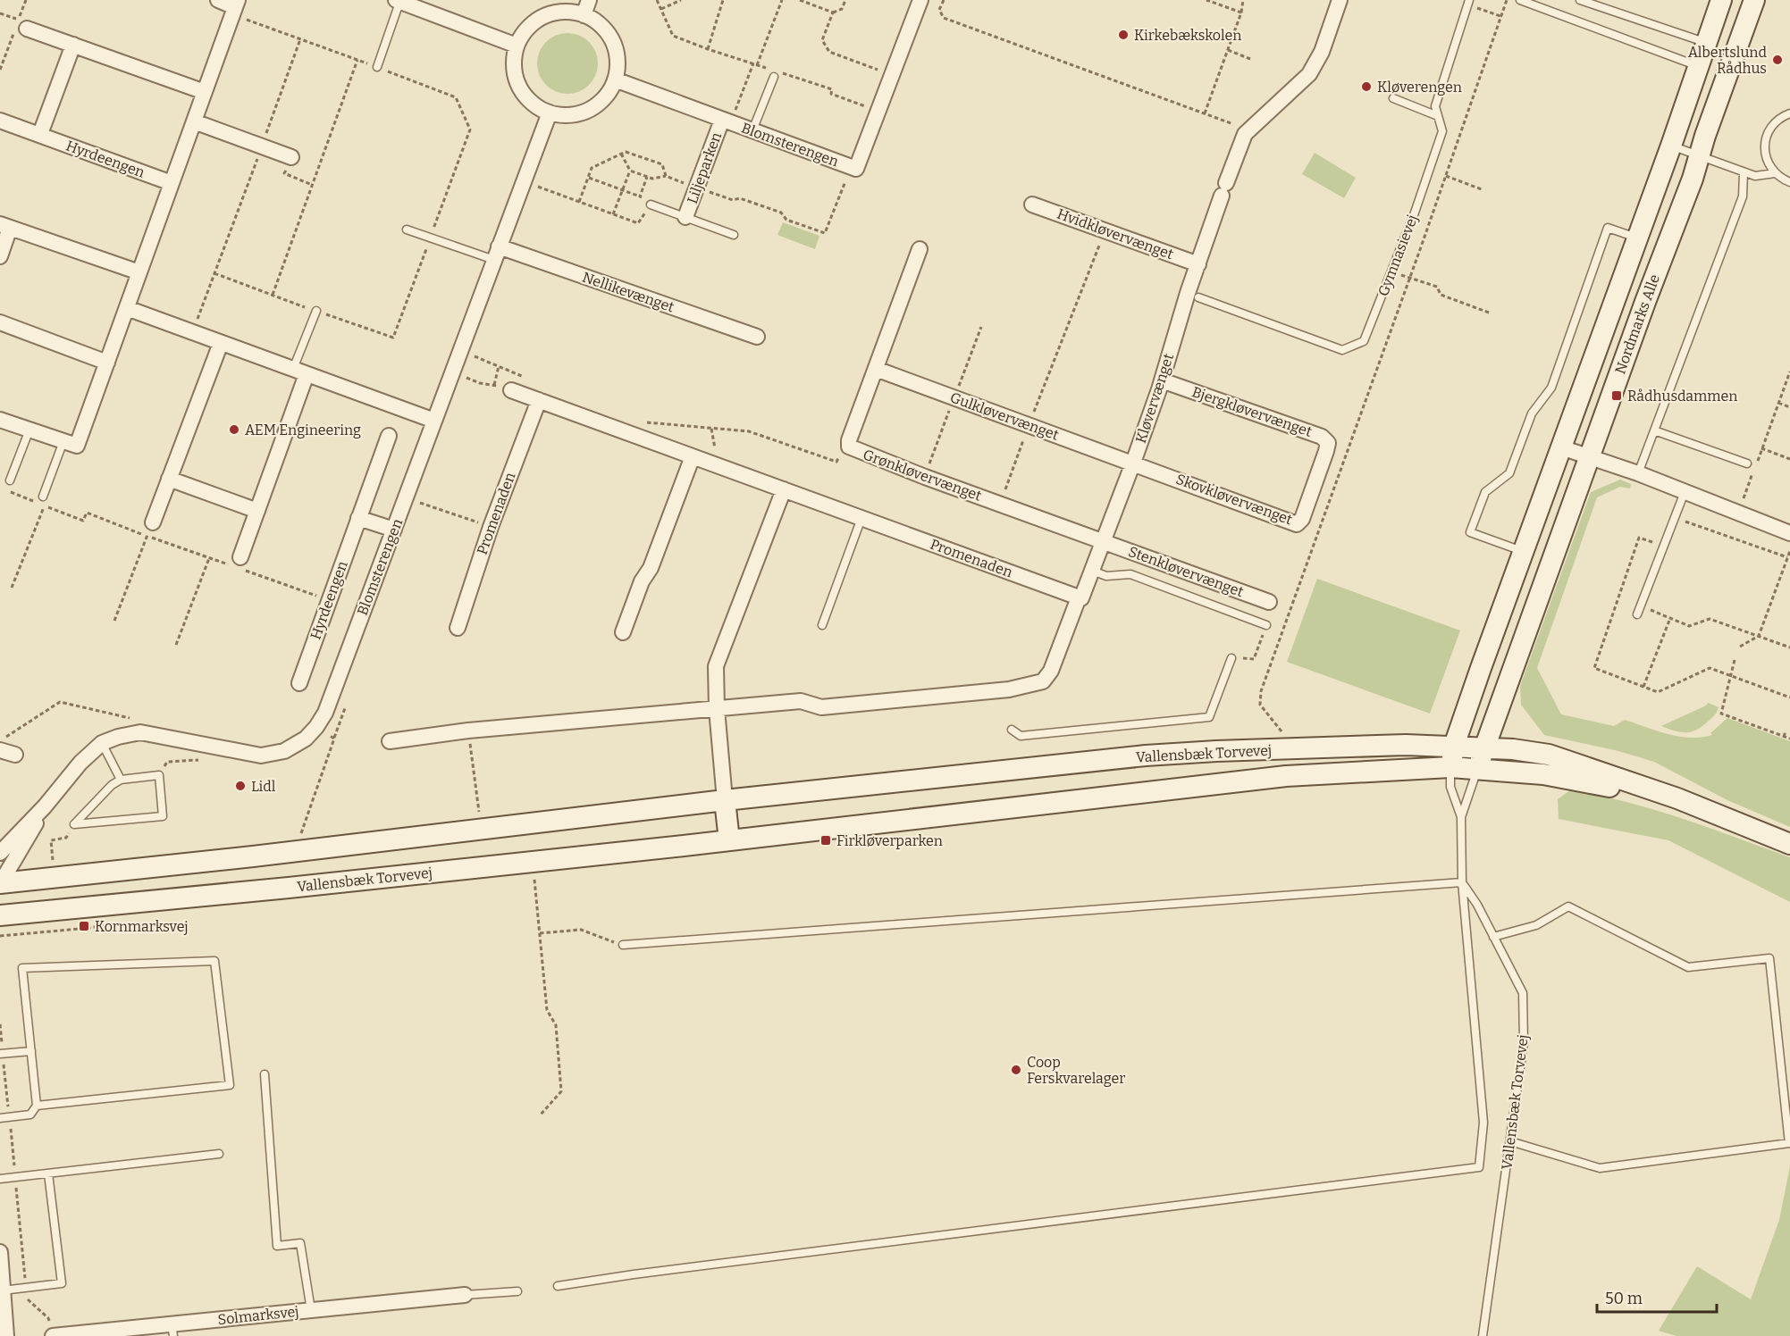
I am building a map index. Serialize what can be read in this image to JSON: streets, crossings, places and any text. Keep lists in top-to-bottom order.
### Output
{
  "streets": {
    "street": [
      "Blomsterengen",
      "Hyrdeengen",
      "Liljeparken",
      "Hvidkløvervænget",
      "Nellikevænget",
      "Nordmarks Alle",
      "Kløvervænget",
      "Bjergkløvervænget",
      "Gulkløvervænget",
      "Grønkløvervænget",
      "Skovkløvervænget",
      "Promenaden",
      "Stenkløvervænget",
      "Vallensbæk Torvevej",
      "Solmarksvej"
    ],
    "lane": ["Gymnasievej"]
  },
  "crossings": [
    ["Blomsterengen", "Liljeparken"],
    ["Blomsterengen", "Nellikevænget"],
    ["Blomsterengen", "Vallensbæk Torvevej"],
    ["Hvidkløvervænget", "Kløvervænget"],
    ["Nordmarks Alle", "Vallensbæk Torvevej"],
    ["Kløvervænget", "Bjergkløvervænget"],
    ["Kløvervænget", "Gulkløvervænget"],
    ["Kløvervænget", "Grønkløvervænget"],
    ["Kløvervænget", "Skovkløvervænget"],
    ["Kløvervænget", "Promenaden"],
    ["Kløvervænget", "Stenkløvervænget"],
    ["Bjergkløvervænget", "Skovkløvervænget"],
    ["Gulkløvervænget", "Grønkløvervænget"],
    ["Gulkløvervænget", "Skovkløvervænget"],
    ["Grønkløvervænget", "Stenkløvervænget"]
  ],
  "places": {
    "other": [
      "Kirkebækskolen",
      "Albertslund Rådhus",
      "Kløverengen",
      "AEM Engineering",
      "Lidl",
      "Coop Ferskvarelager"
    ],
    "transit": ["Rådhusdammen", "Firkløverparken", "Kornmarksvej"]
  },
  "scale_bar": "50 m"
}
